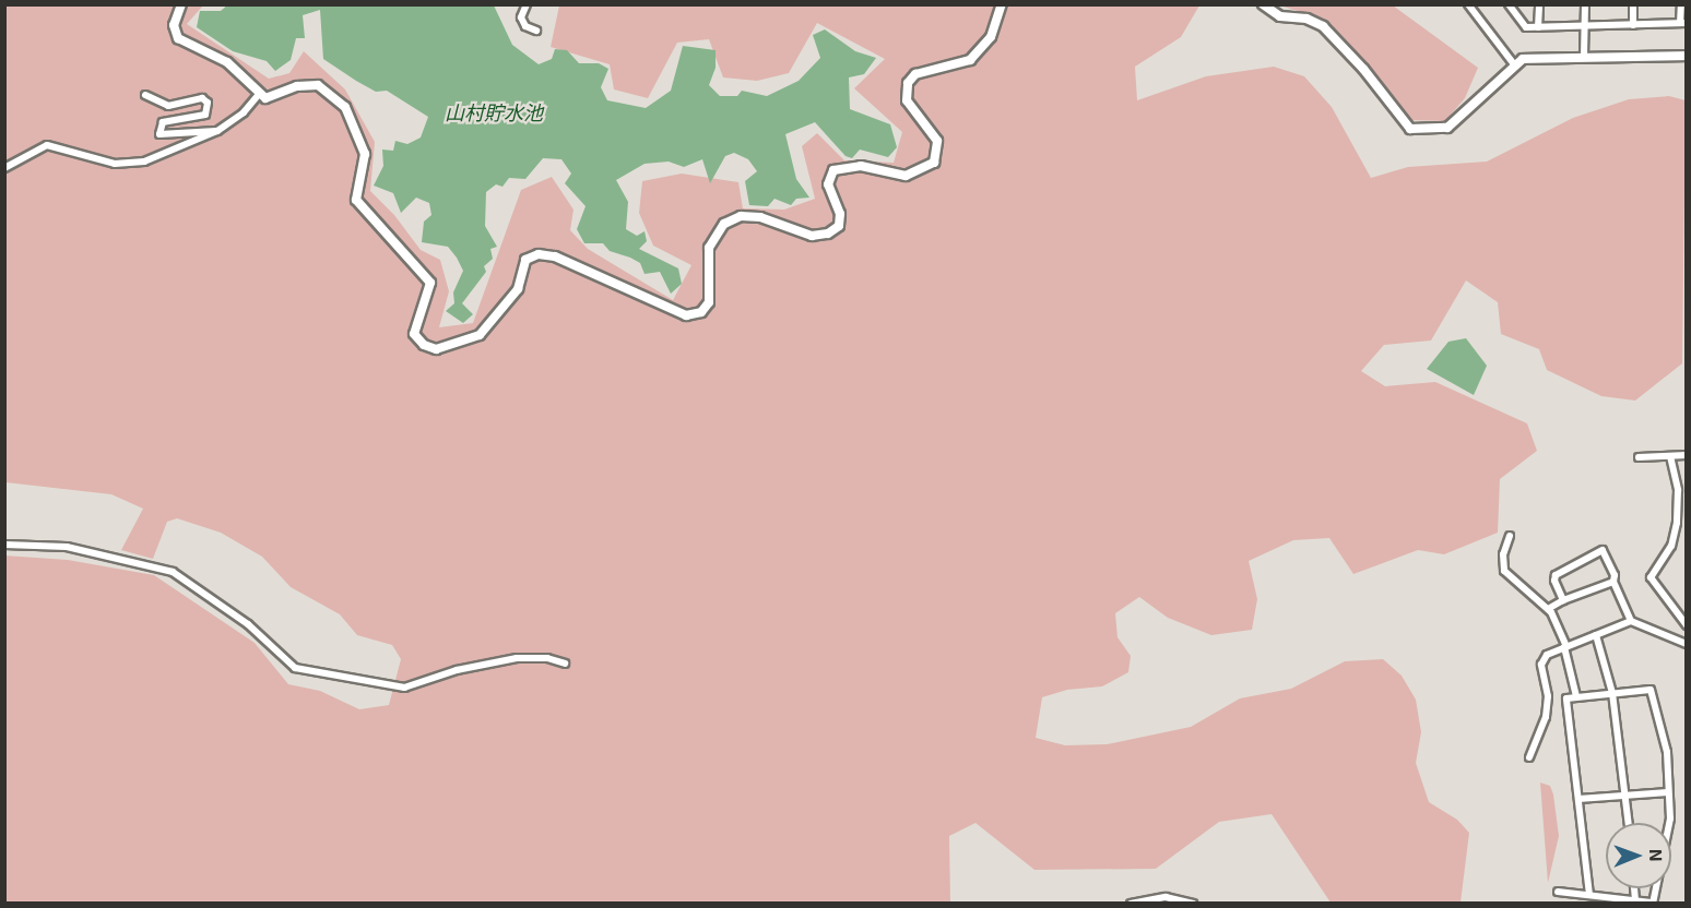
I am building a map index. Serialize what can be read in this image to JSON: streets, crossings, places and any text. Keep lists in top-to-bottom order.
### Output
{
  "water": ["山村貯水池"],
  "north": "right"
}
